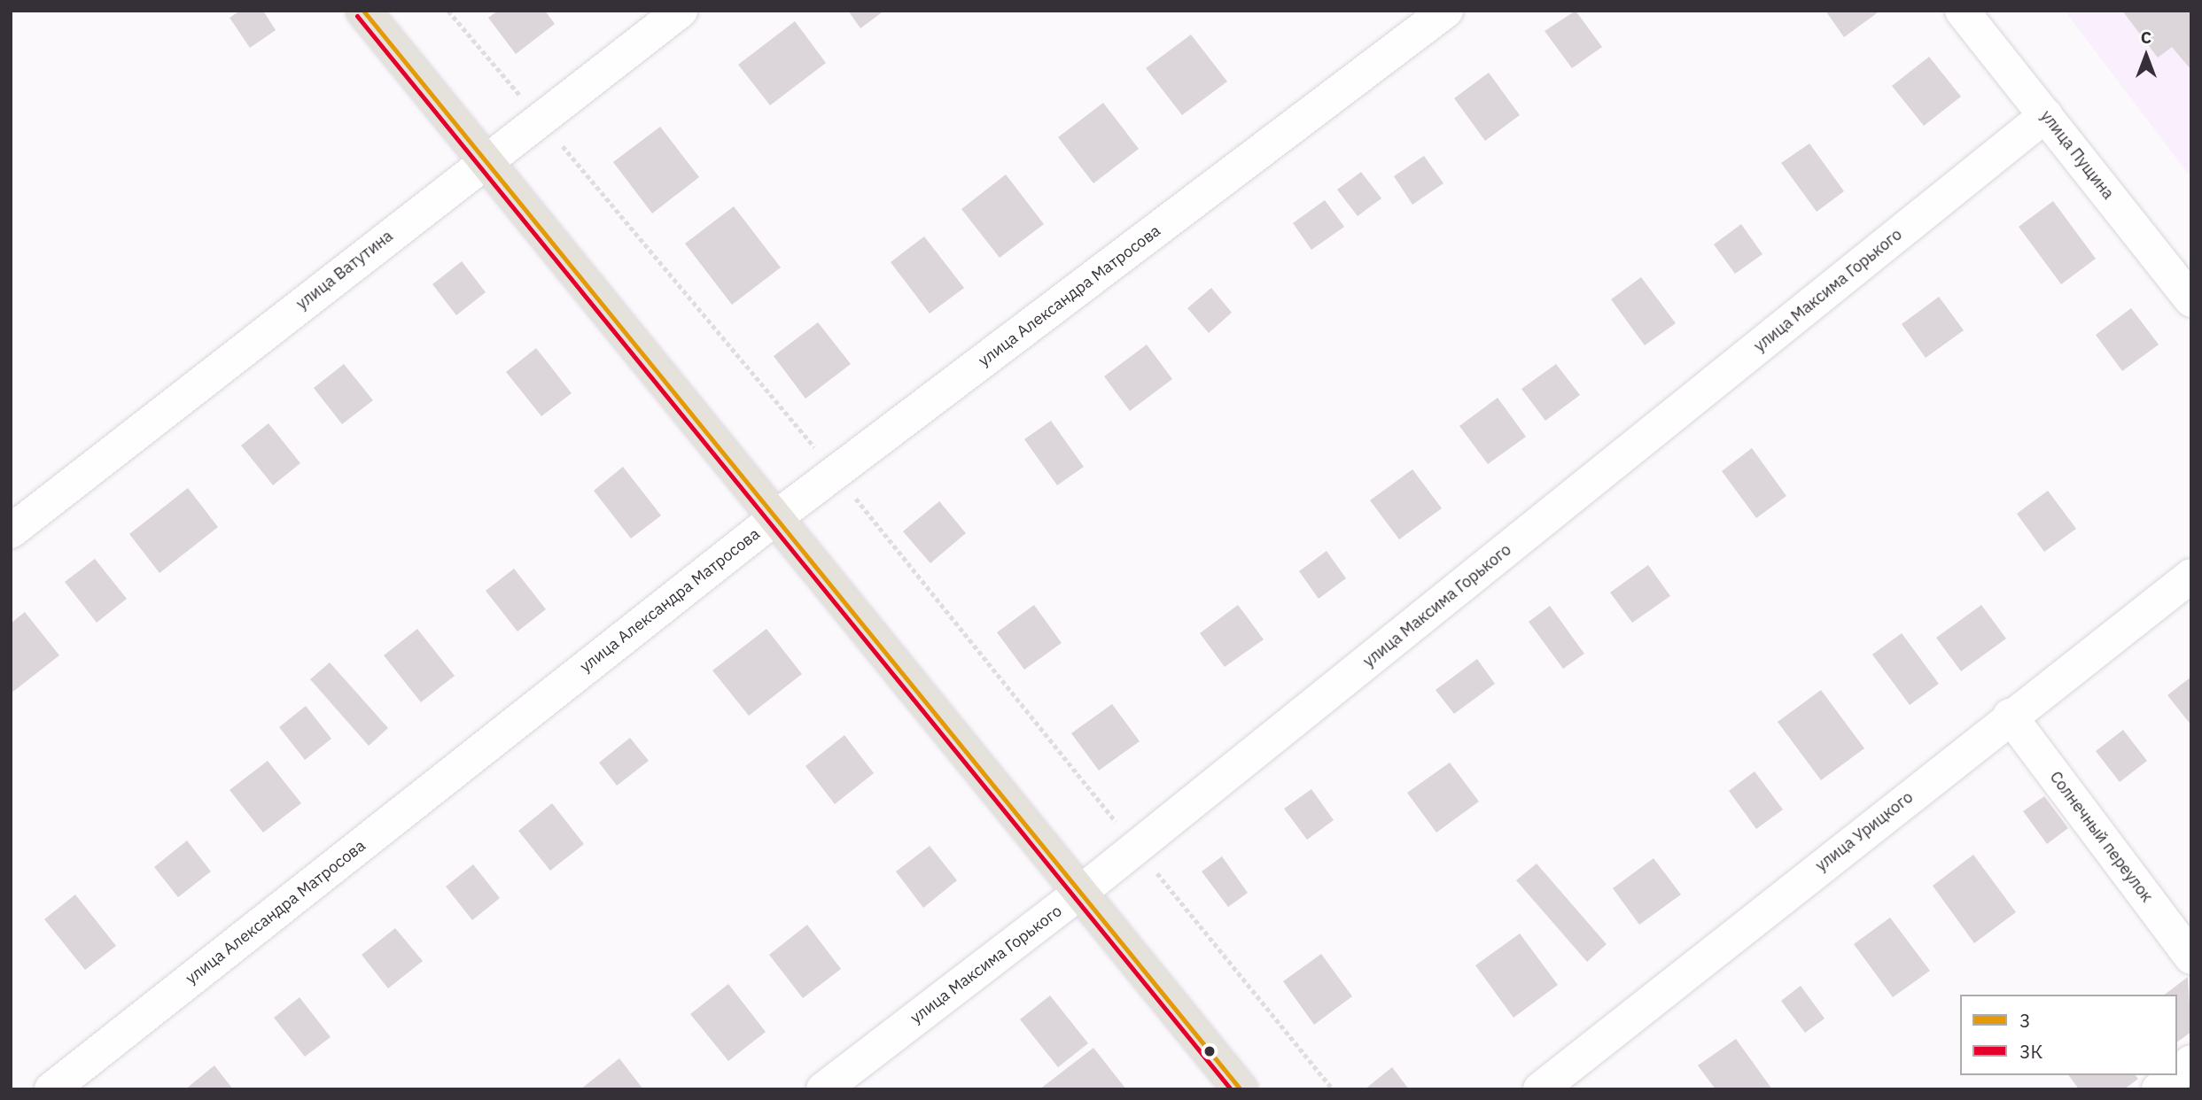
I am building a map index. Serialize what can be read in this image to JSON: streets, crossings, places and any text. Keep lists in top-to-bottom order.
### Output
{
  "streets": {
    "street": [
      "улица Пущина",
      "улица Ватутина",
      "улица Максима Горького",
      "улица Александра Матросова",
      "улица Урицкого",
      "Солнечный переулок"
    ]
  },
  "crossings": [
    ["улица Пущина", "улица Максима Горького"],
    ["улица Урицкого", "Солнечный переулок"]
  ],
  "lines": ["transit line 3", "transit line 3К"],
  "legend": ["3", "3К"],
  "north": "top"
}
